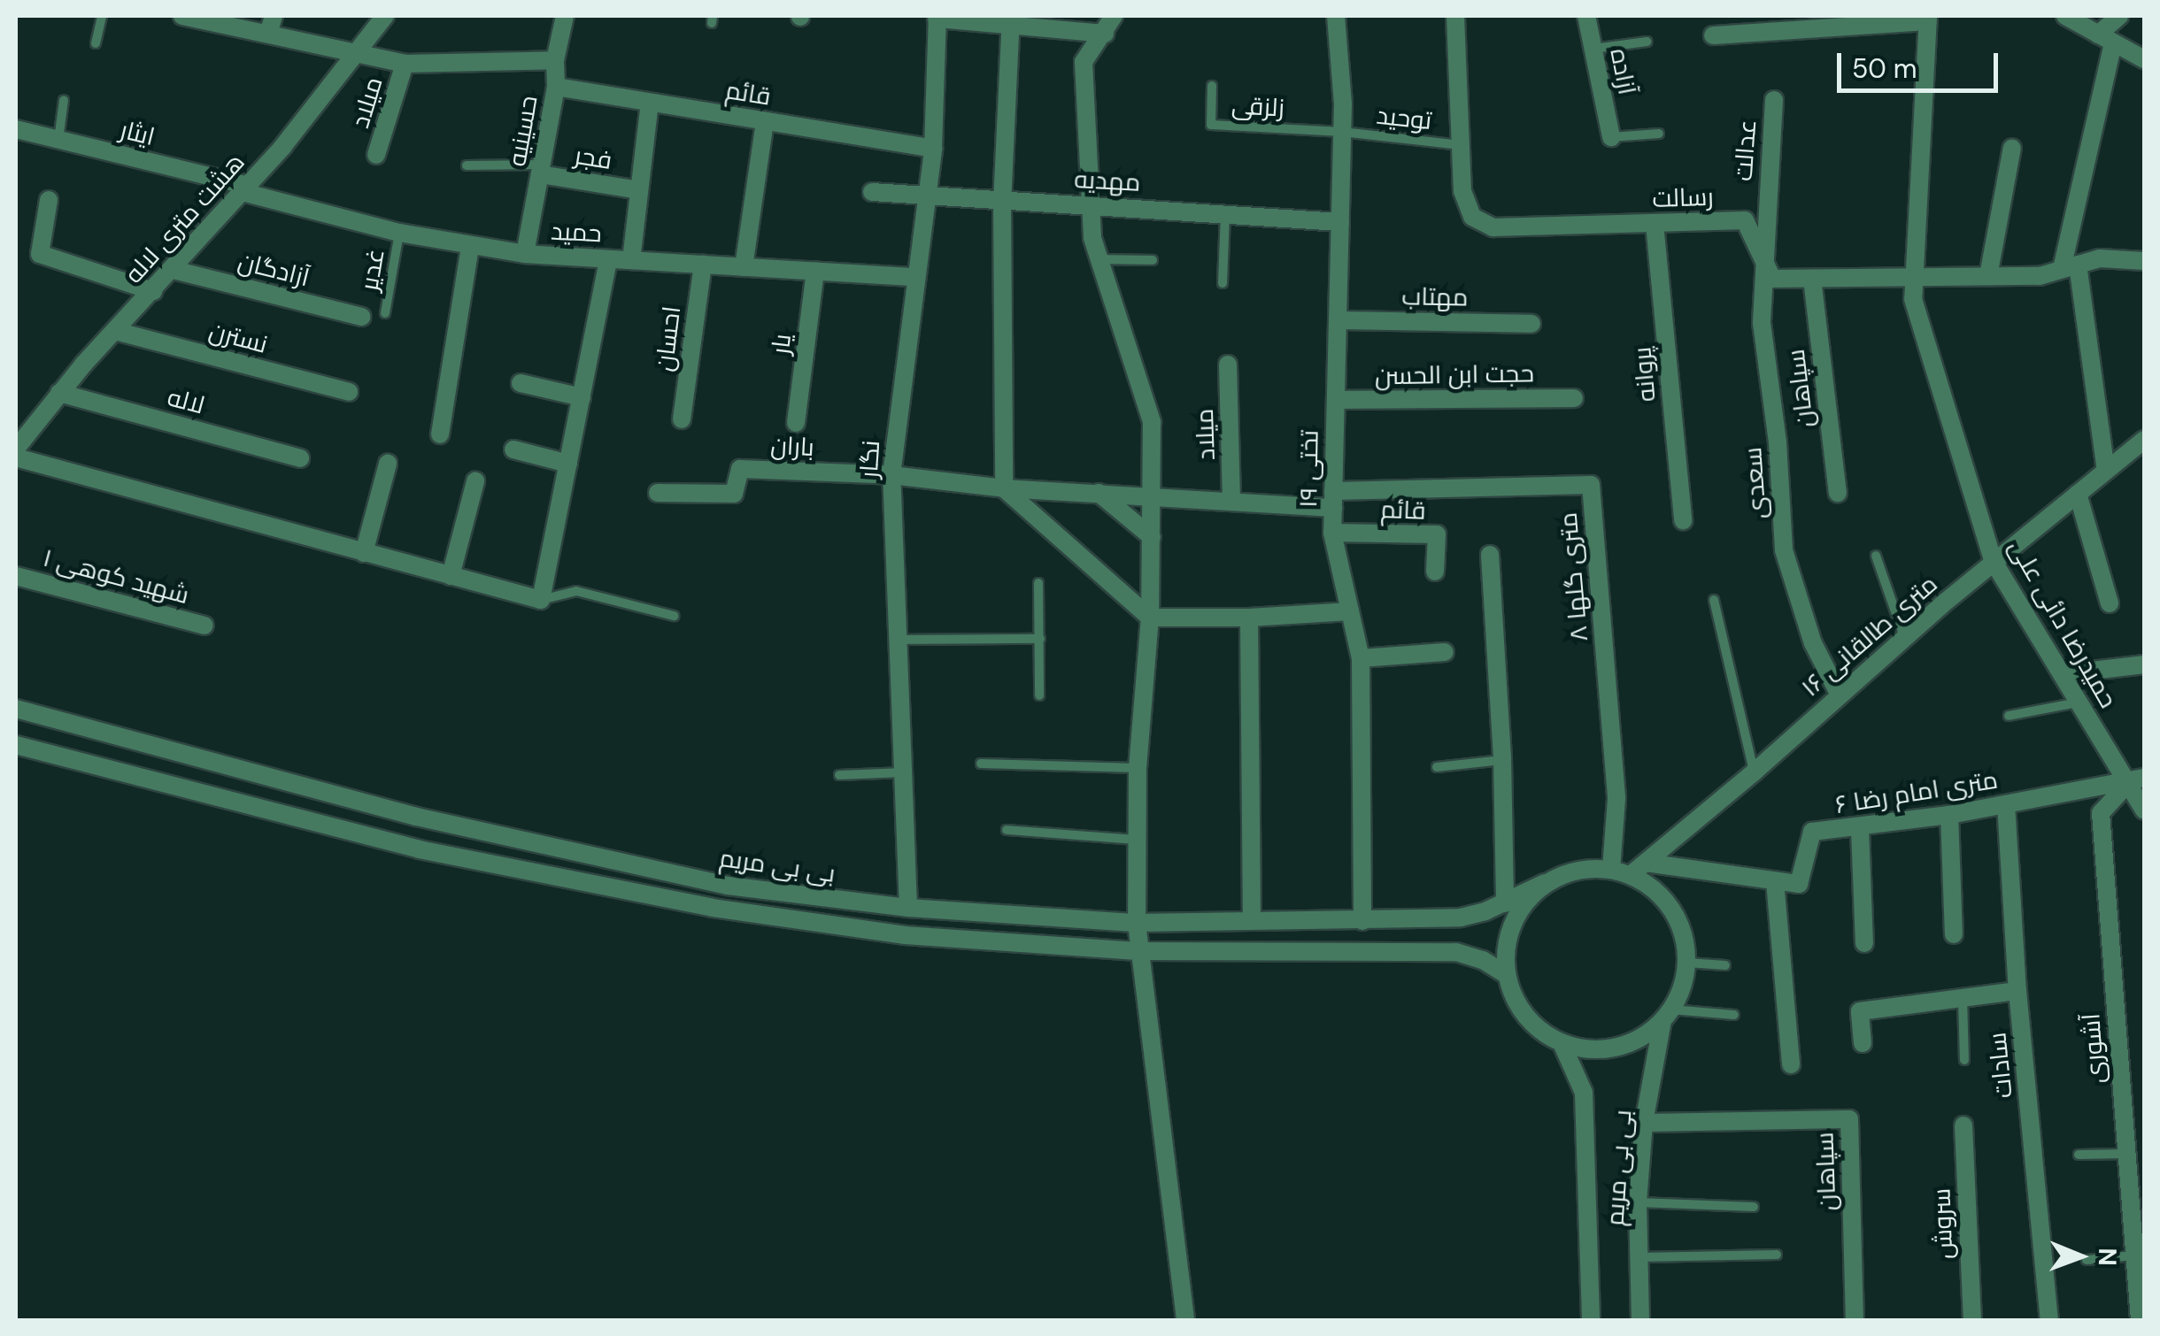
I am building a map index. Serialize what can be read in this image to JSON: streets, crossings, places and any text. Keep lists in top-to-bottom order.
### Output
{
  "streets": {
    "street": [
      "آزاده",
      "قائم",
      "میلاد",
      "حسینیه",
      "ایثار",
      "عدالت",
      "فجر",
      "مهدیه",
      "رسالت",
      "هشت متری لاله",
      "حمید",
      "آزادگان",
      "مهتاب",
      "نسترن",
      "احسان",
      "یار",
      "پروانه",
      "حجت ابن الحسن",
      "سپاهان",
      "لاله",
      "باران",
      "نگار",
      "تختی ۱۹",
      "سعدی",
      "شهید کوهی ۱",
      "۸ متری گلها",
      "حمیدرضا دائی علی",
      "۱۶ متری طالقانی",
      "۶ متری امام رضا",
      "بی بی مریم",
      "آشوری",
      "سادات",
      "سروش"
    ],
    "lane": ["زلزقی", "توحید", "غدیر"]
  },
  "crossings": [
    ["قائم", "حسینیه"],
    ["قائم", "نگار"],
    ["قائم", "تختی ۱۹"],
    ["زلزقی", "توحید"],
    ["زلزقی", "تختی ۱۹"],
    ["توحید", "رسالت"],
    ["توحید", "تختی ۱۹"],
    ["حسینیه", "فجر"],
    ["حسینیه", "حمید"],
    ["ایثار", "هشت متری لاله"],
    ["ایثار", "حمید"],
    ["عدالت", "رسالت"],
    ["عدالت", "سعدی"],
    ["مهدیه", "نگار"],
    ["مهدیه", "تختی ۱۹"],
    ["رسالت", "پروانه"],
    ["رسالت", "سپاهان"],
    ["رسالت", "سعدی"],
    ["رسالت", "حمیدرضا دائی علی"],
    ["هشت متری لاله", "حمید"],
    ["هشت متری لاله", "آزادگان"],
    ["هشت متری لاله", "نسترن"],
    ["هشت متری لاله", "لاله"],
    ["حمید", "غدیر"],
    ["حمید", "احسان"],
    ["حمید", "یار"],
    ["حمید", "نگار"],
    ["مهتاب", "تختی ۱۹"],
    ["حجت ابن الحسن", "تختی ۱۹"],
    ["سپاهان", "بی بی مریم"],
    ["باران", "نگار"],
    ["نگار", "بی بی مریم"],
    ["تختی ۱۹", "۸ متری گلها"],
    ["تختی ۱۹", "بی بی مریم"],
    ["سعدی", "۱۶ متری طالقانی"],
    ["۸ متری گلها", "۱۶ متری طالقانی"],
    ["۸ متری گلها", "بی بی مریم"],
    ["حمیدرضا دائی علی", "۱۶ متری طالقانی"],
    ["حمیدرضا دائی علی", "۶ متری امام رضا"],
    ["حمیدرضا دائی علی", "آشوری"],
    ["۱۶ متری طالقانی", "بی بی مریم"],
    ["۶ متری امام رضا", "آشوری"],
    ["۶ متری امام رضا", "سادات"]
  ],
  "scale_bar": "50 m",
  "north": "right"
}
